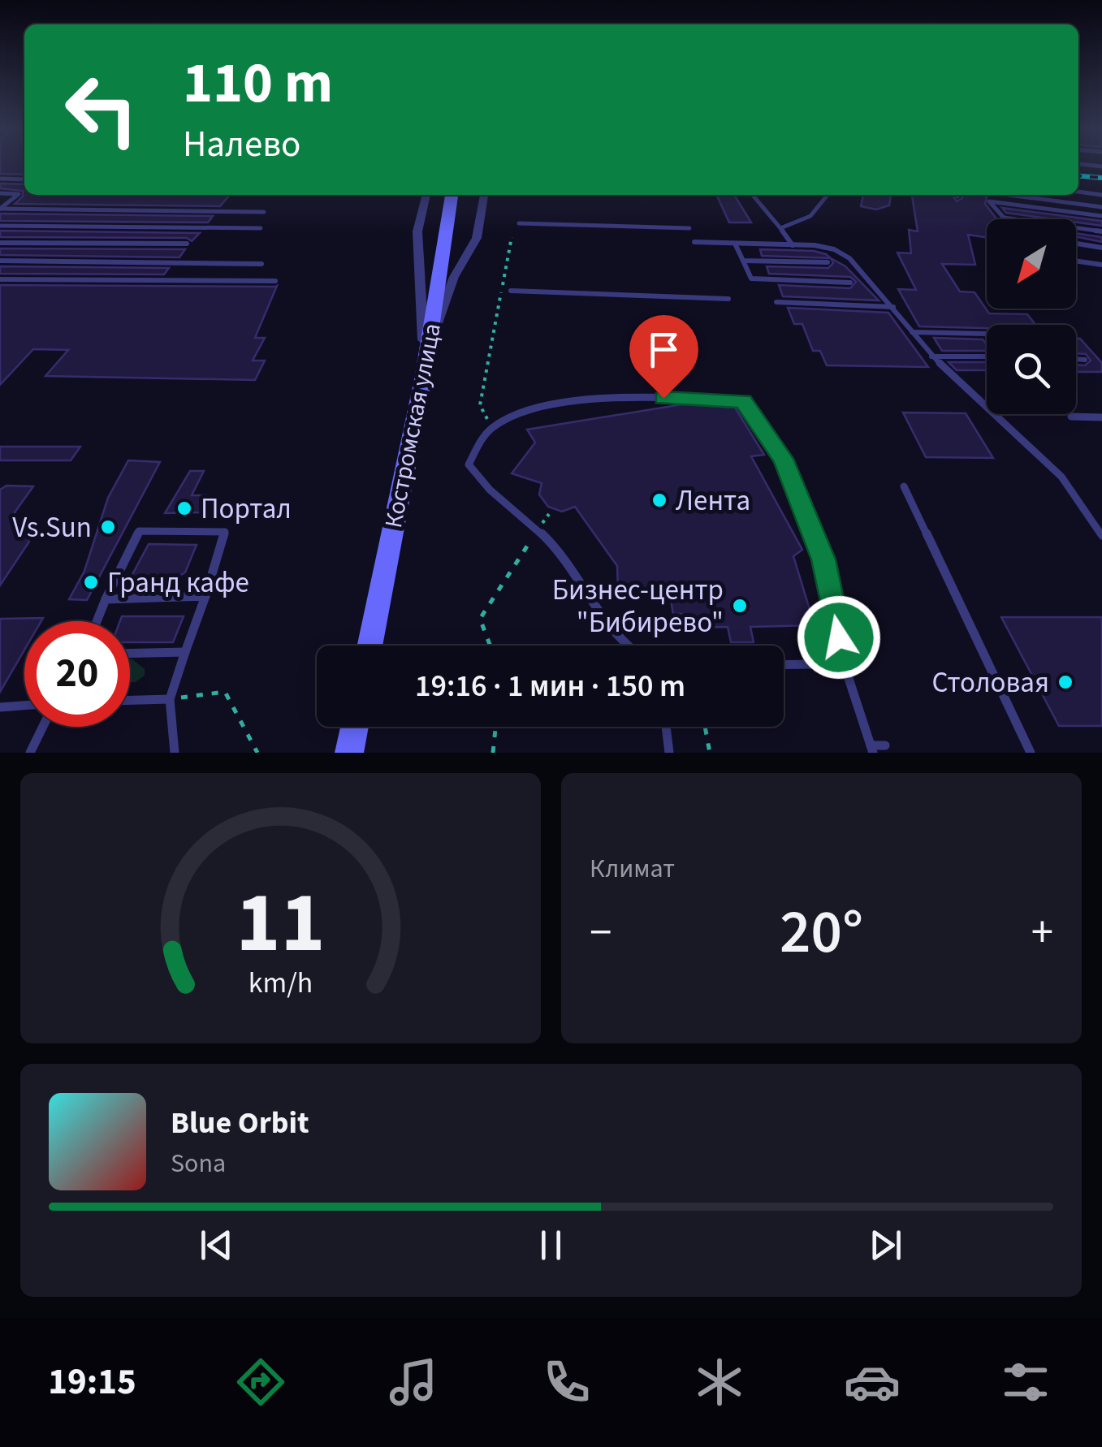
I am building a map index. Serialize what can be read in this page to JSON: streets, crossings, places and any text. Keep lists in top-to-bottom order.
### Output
{
  "streets": {
    "main road": ["Костромская улица"]
  },
  "places": [
    "Лента",
    "Портал",
    "Vs.Sun",
    "Гранд кафе",
    "Бизнес-центр \"Бибирево\"",
    "Столовая"
  ],
  "north": "bottom left",
  "page": {
    "turn": ["110 m", "Налево"],
    "limit": "20",
    "trip": "19:16 · 1 мин · 150 m",
    "tile": "Климат",
    "heat": ["−", "20°", "+"],
    "song": ["Blue Orbit", "Sona"],
    "tabs": "19:15",
    "gauge": ["11", "km/h"]
  }
}
